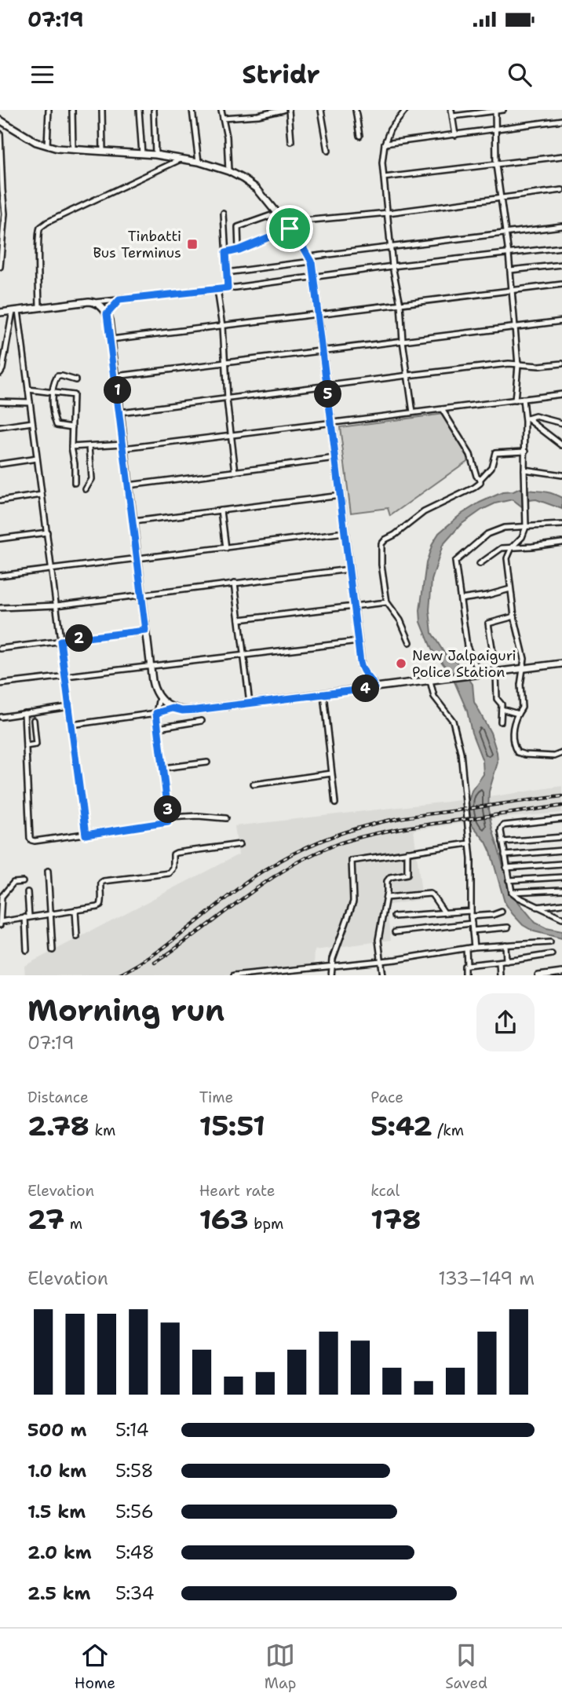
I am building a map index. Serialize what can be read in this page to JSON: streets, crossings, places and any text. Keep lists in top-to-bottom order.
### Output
{
  "places": {
    "transit": ["Tinbatti Bus Terminus"],
    "other": ["New Jalpaiguri Police Station"]
  },
  "page": {
    "status": "07:19",
    "header": "Stridr",
    "pins": [
      "1",
      "5",
      "2",
      "4",
      "3"
    ],
    "heading": ["Morning run", "07:19"],
    "stats": [
      ["Distance", "2.78 km"],
      ["Time", "15:51"],
      ["Pace", "5:42 /km"],
      ["Elevation", "27 m"],
      ["Heart rate", "163 bpm"],
      ["kcal", "178"]
    ],
    "chart": ["Elevation", "133–149 m"],
    "list": [
      {
        "name": "500 m",
        "note": "5:14"
      },
      {
        "name": "1.0 km",
        "note": "5:58"
      },
      {
        "name": "1.5 km",
        "note": "5:56"
      },
      {
        "name": "2.0 km",
        "note": "5:48"
      },
      {
        "name": "2.5 km",
        "note": "5:34"
      }
    ],
    "tabs": ["Home", "Map", "Saved"]
  }
}
